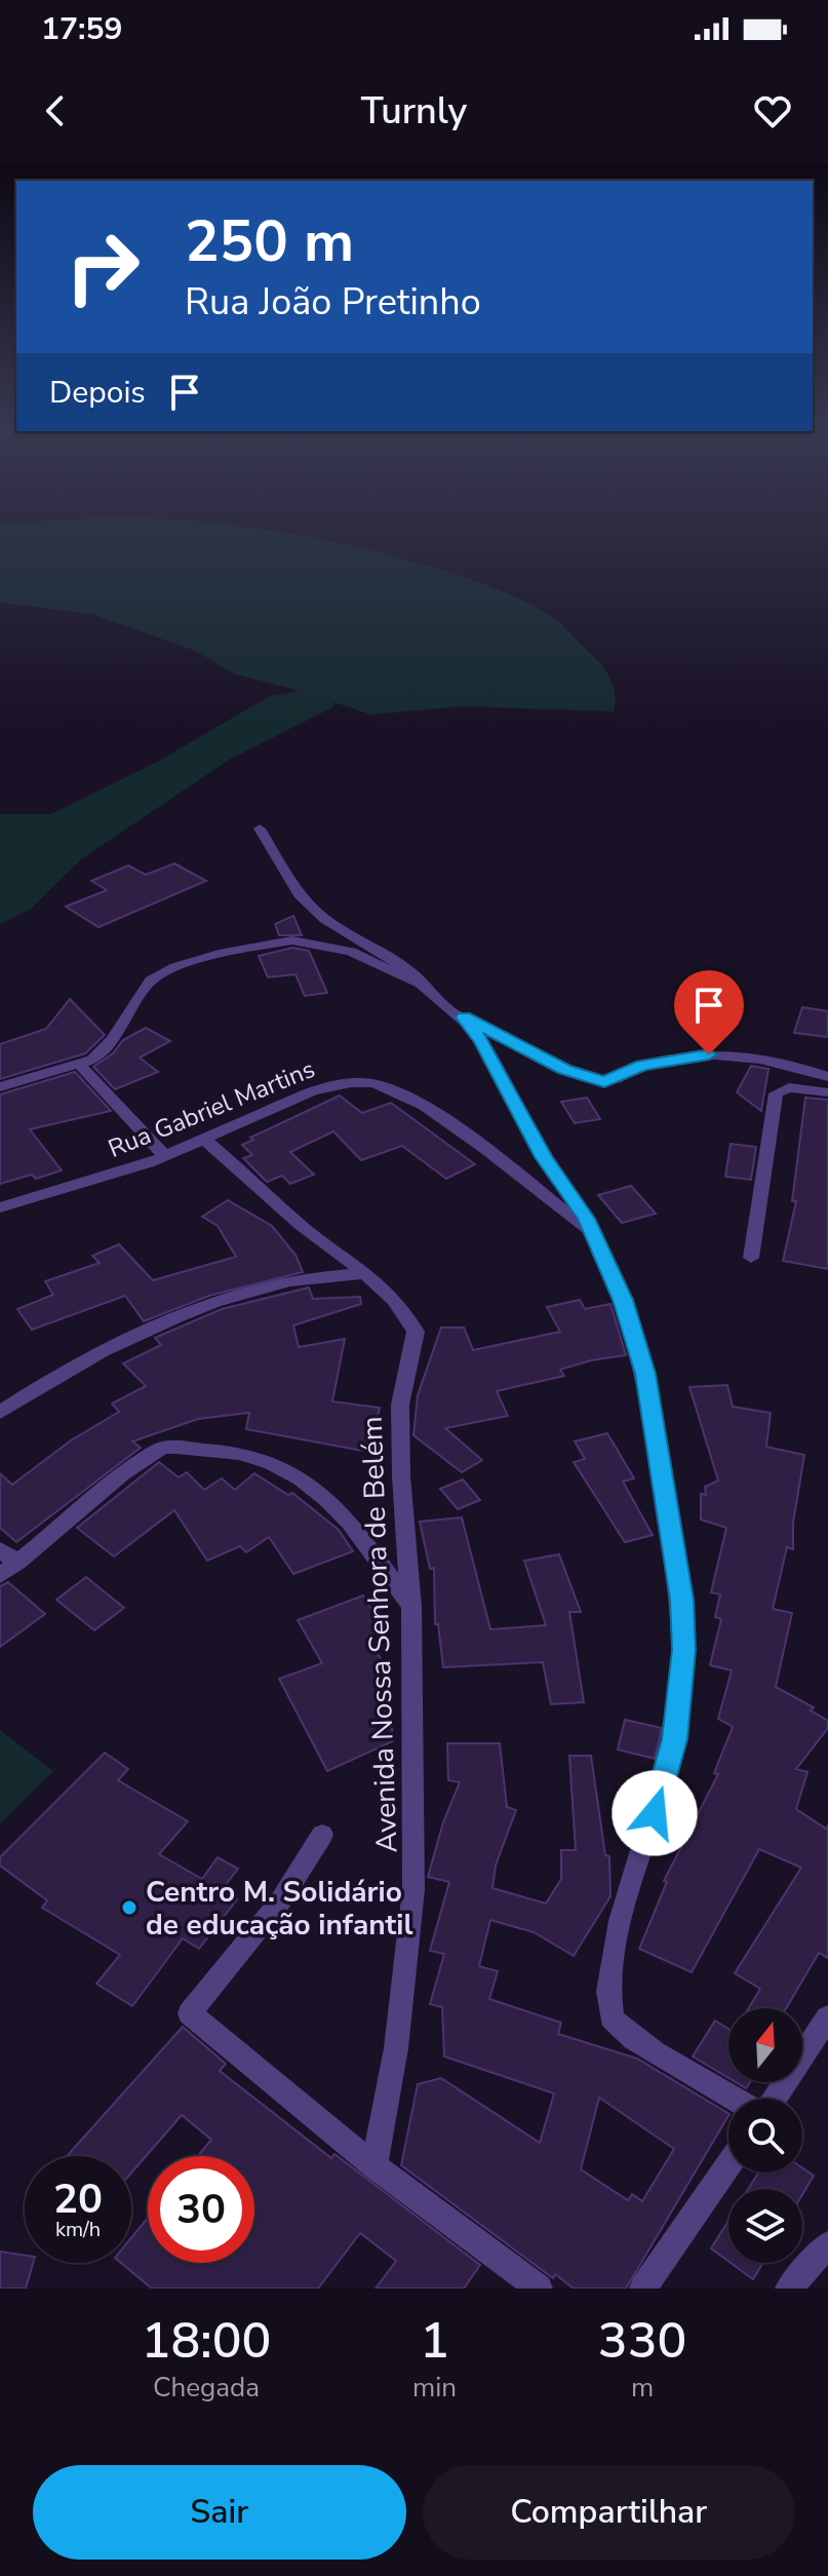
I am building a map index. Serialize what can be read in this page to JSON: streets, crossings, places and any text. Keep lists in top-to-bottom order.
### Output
{
  "streets": {
    "street": ["Rua Gabriel Martins", "Avenida Nossa Senhora de Belém"]
  },
  "crossings": [
    ["Rua Gabriel Martins", "Avenida Nossa Senhora de Belém"]
  ],
  "places": ["Centro M. Solidário de educação infantil"],
  "north": "top",
  "page": {
    "status": "17:59",
    "header": "Turnly",
    "turn": ["250 m", "Rua João Pretinho"],
    "then": "Depois",
    "speed": "20 km/h",
    "limit": "30",
    "eta": [
      "18:00",
      "Chegada",
      "1",
      "min",
      "330",
      "m"
    ],
    "buttons": ["Sair", "Compartilhar"]
  }
}
